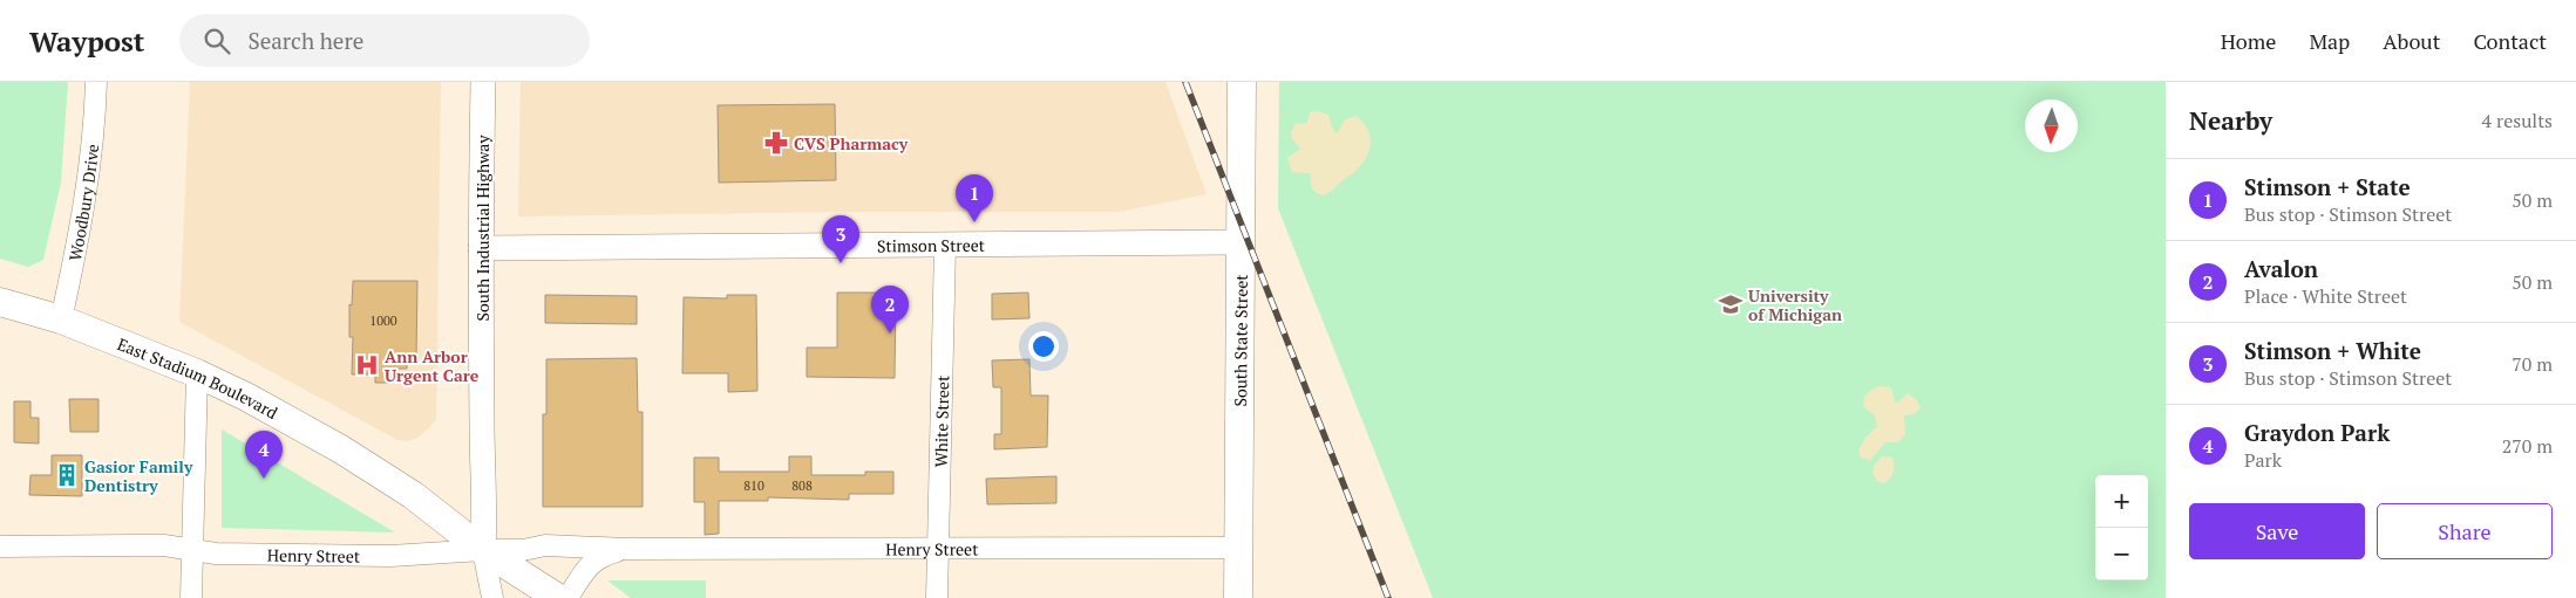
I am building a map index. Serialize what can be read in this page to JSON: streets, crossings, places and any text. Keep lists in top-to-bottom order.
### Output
{
  "streets": {
    "main road": ["South State Street", "East Stadium Boulevard"],
    "street": [
      "Woodbury Drive",
      "South Industrial Highway",
      "Stimson Street",
      "White Street",
      "Henry Street"
    ]
  },
  "crossings": [
    ["Woodbury Drive", "East Stadium Boulevard"],
    ["South Industrial Highway", "Stimson Street"],
    ["South Industrial Highway", "East Stadium Boulevard"],
    ["South Industrial Highway", "Henry Street"],
    ["Stimson Street", "South State Street"],
    ["Stimson Street", "White Street"],
    ["South State Street", "Henry Street"],
    ["East Stadium Boulevard", "Henry Street"],
    ["White Street", "Henry Street"]
  ],
  "places": {
    "pharmacy": ["CVS Pharmacy"],
    "school or university": ["University of Michigan"],
    "hospital": ["Ann Arbor Urgent Care"],
    "building": ["Gasior Family Dentistry"]
  },
  "house_numbers": ["1000", "810", "808"],
  "north": "bottom",
  "page": {
    "header": "Waypost",
    "search": "Search here",
    "nav": [
      "Home",
      "Map",
      "About",
      "Contact"
    ],
    "heading": ["Nearby", "4 results"],
    "list": [
      {
        "mark": "1",
        "name": "Stimson + State",
        "note": "Bus stop · Stimson Street",
        "value": "50 m"
      },
      {
        "mark": "2",
        "name": "Avalon",
        "note": "Place · White Street",
        "value": "50 m"
      },
      {
        "mark": "3",
        "name": "Stimson + White",
        "note": "Bus stop · Stimson Street",
        "value": "70 m"
      },
      {
        "mark": "4",
        "name": "Graydon Park",
        "note": "Park",
        "value": "270 m"
      }
    ],
    "pins": [
      "1",
      "3",
      "2",
      "4"
    ],
    "map_buttons": ["+", "−"],
    "buttons": ["Save", "Share"]
  }
}
